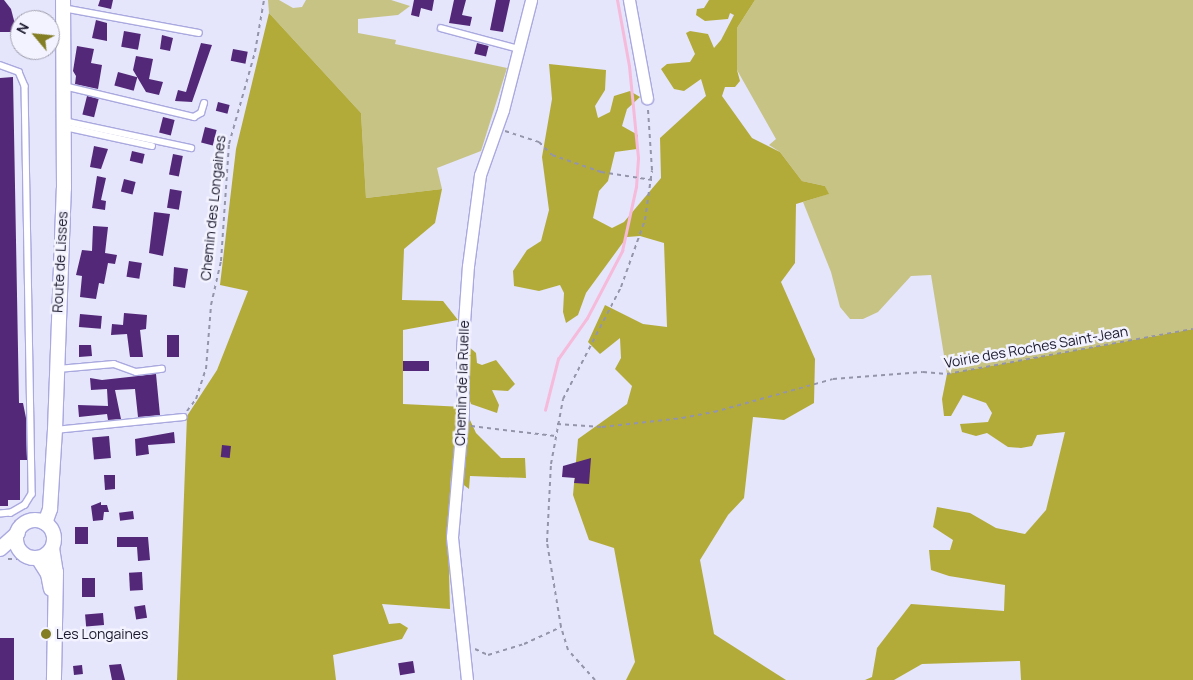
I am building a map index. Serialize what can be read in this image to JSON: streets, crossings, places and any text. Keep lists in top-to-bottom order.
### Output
{
  "streets": {
    "street": ["Route de Lisses", "Chemin de la Ruelle"],
    "path": ["Chemin des Longaines", "Voirie des Roches Saint-Jean"]
  },
  "places": ["Les Longaines"],
  "north": "top left"
}
